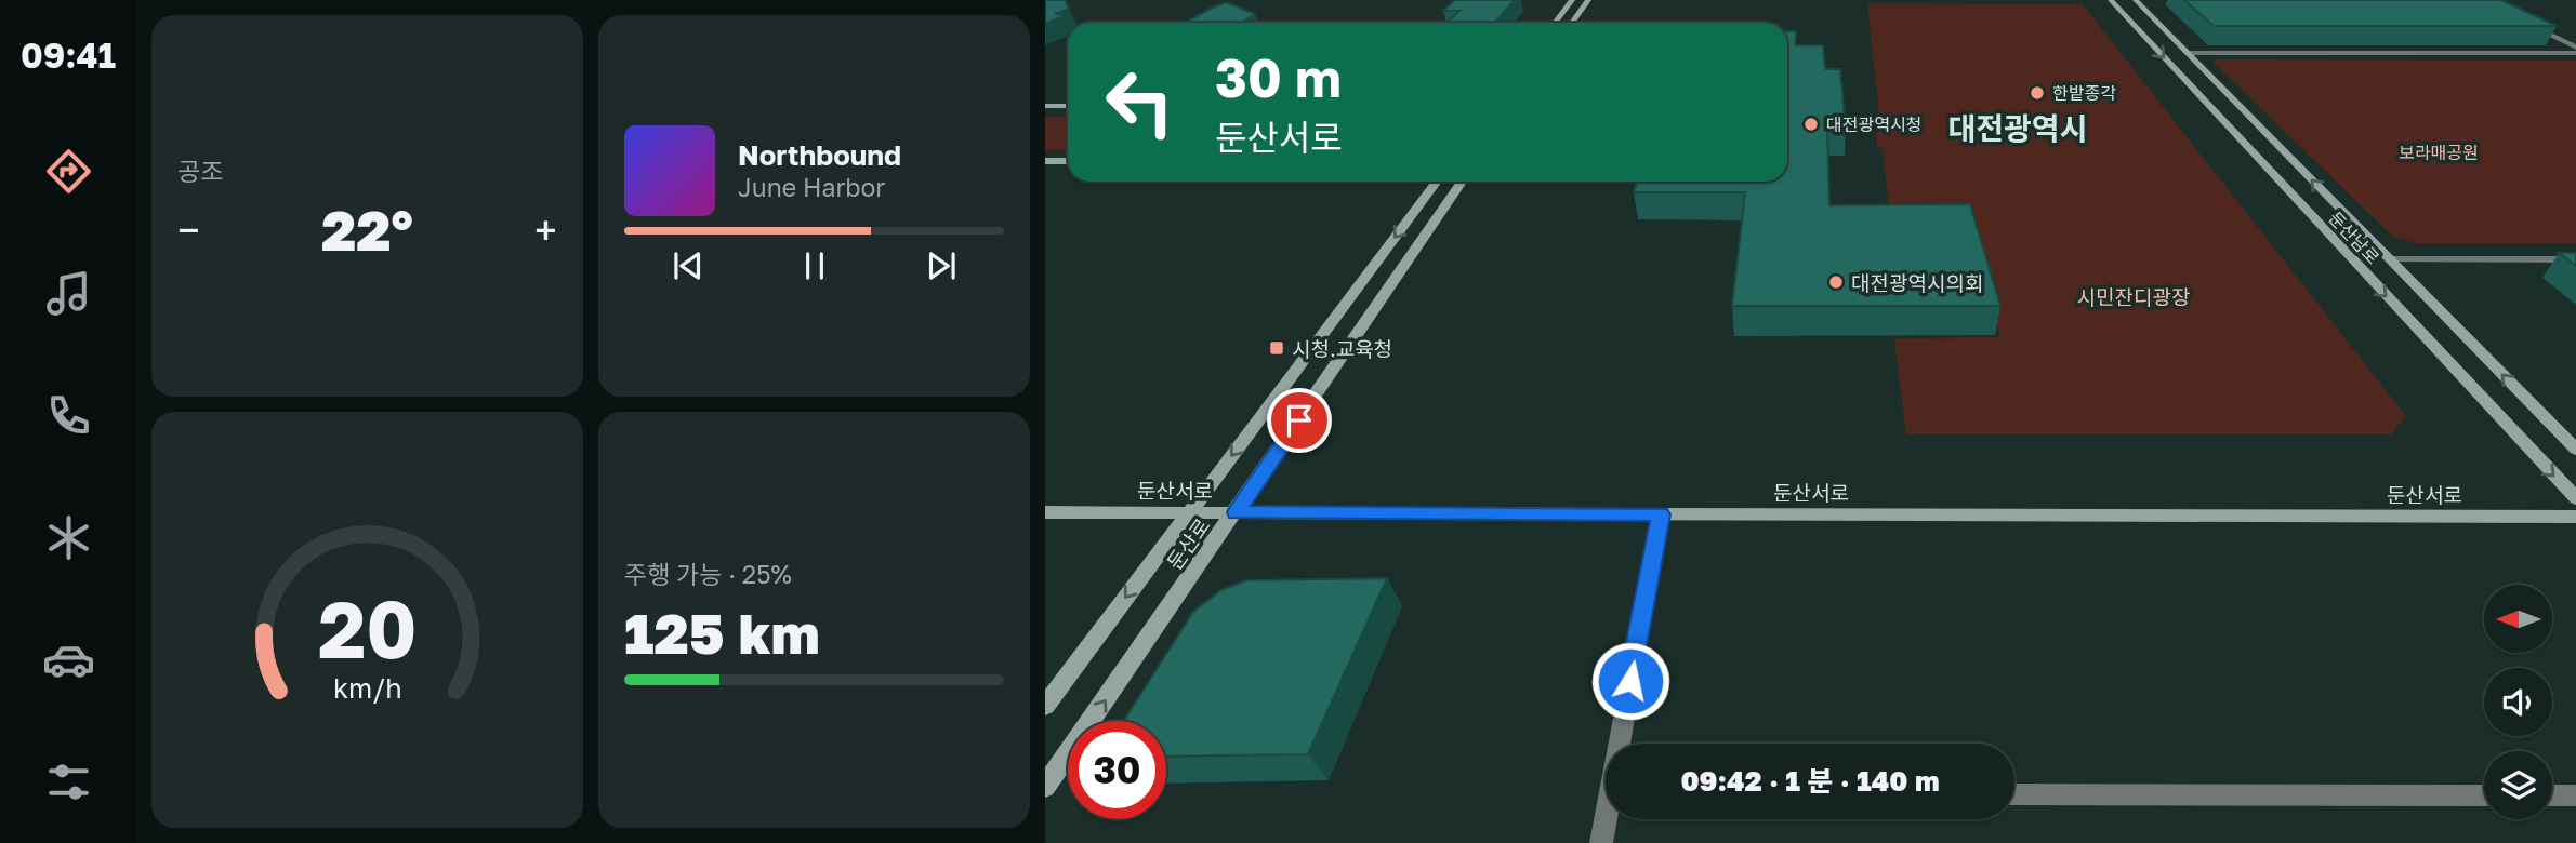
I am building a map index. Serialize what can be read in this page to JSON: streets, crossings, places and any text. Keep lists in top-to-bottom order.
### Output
{
  "streets": {
    "main road": ["둔산남로", "둔산서로", "둔산로"]
  },
  "crossings": [
    ["둔산서로", "둔산로"]
  ],
  "districts": ["대전광역시"],
  "parks": ["보라매공원", "시민잔디광장"],
  "places": {
    "other": ["한밭종각", "대전광역시청", "대전광역시의회"],
    "transit": ["시청.교육청"]
  },
  "north": "left",
  "page": {
    "tabs": "09:41",
    "tile": [
      "공조",
      ["주행 가능 · 25%", "125 km"]
    ],
    "turn": ["30 m", "둔산서로"],
    "song": ["Northbound", "June Harbor"],
    "heat": ["−", "22°", "+"],
    "limit": "30",
    "trip": "09:42 · 1 분 · 140 m",
    "gauge": ["20", "km/h"]
  }
}
